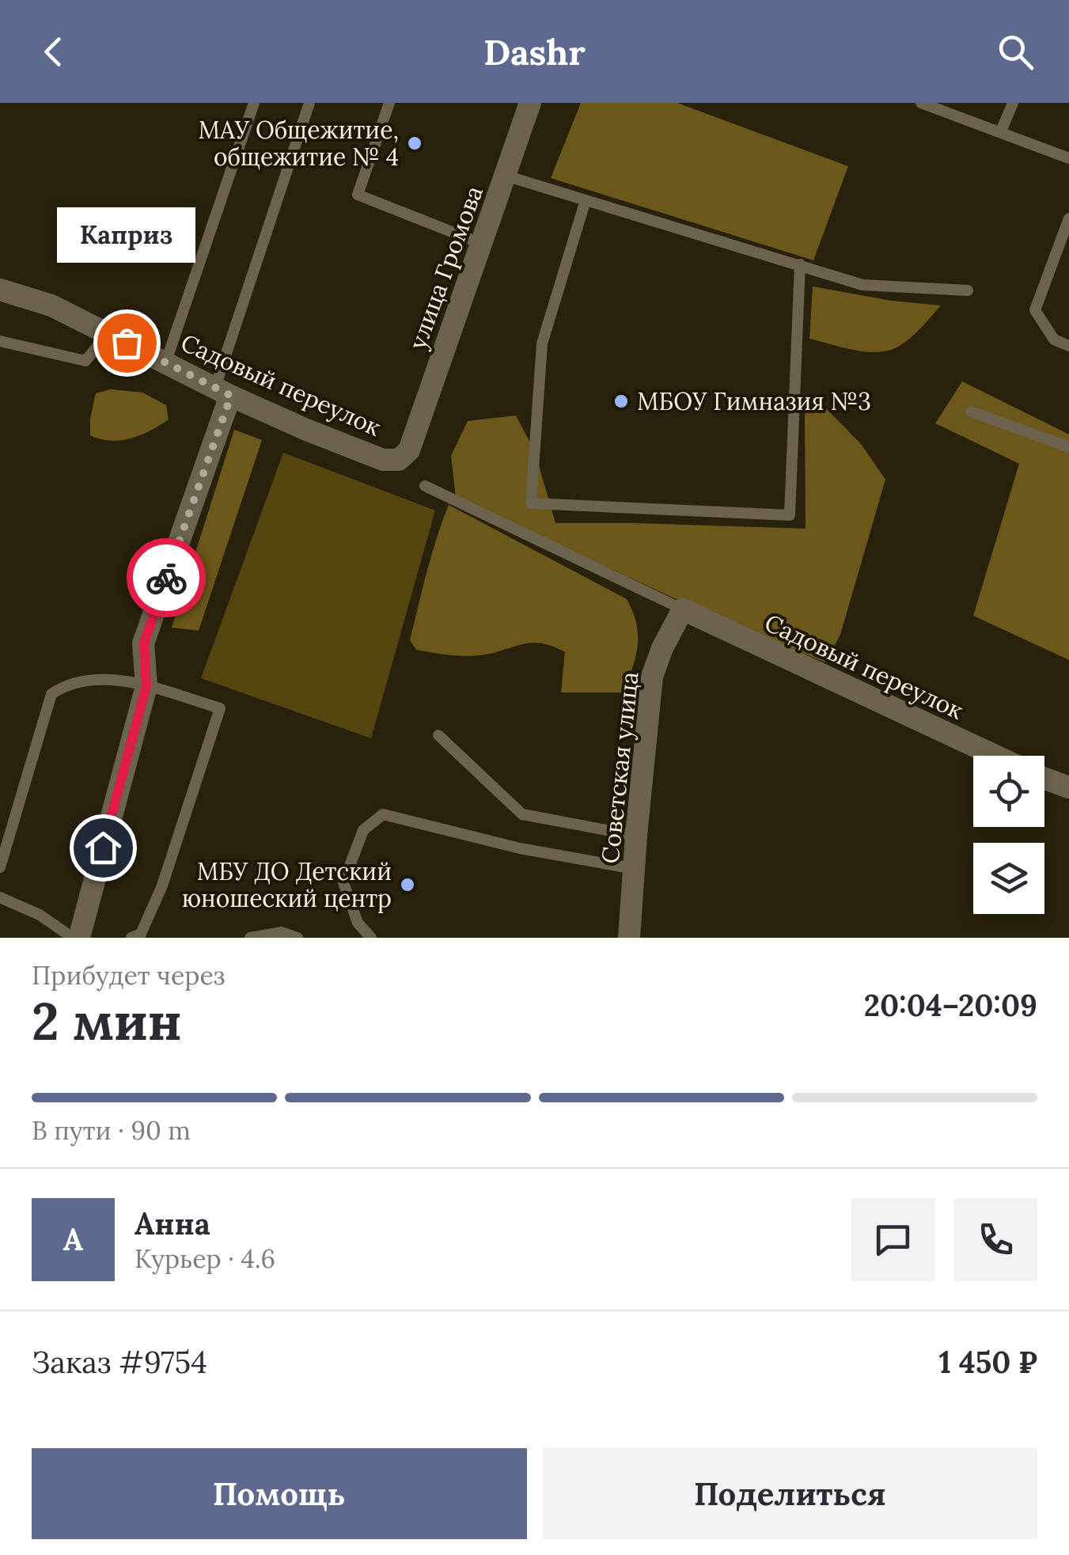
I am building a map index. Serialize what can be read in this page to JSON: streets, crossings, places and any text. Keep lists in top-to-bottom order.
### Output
{
  "streets": {
    "street": ["улица Громова", "Садовый переулок", "Советская улица"]
  },
  "crossings": [
    ["улица Громова", "Садовый переулок"],
    ["Садовый переулок", "Советская улица"]
  ],
  "places": [
    "МАУ Общежитие, общежитие № 4",
    "Каприз",
    "МБОУ Гимназия №3",
    "МБУ ДО Детский юношеский центр"
  ],
  "page": {
    "header": "Dashr",
    "bubble": "Каприз",
    "heading": ["2 мин", "Прибудет через", "20:04–20:09"],
    "panel": [
      "Анна",
      "Курьер · 4.6",
      "Заказ #9754",
      "1 450 ₽"
    ],
    "bar": "В пути · 90 m",
    "round": "А",
    "buttons": ["Помощь", "Поделиться"]
  }
}
